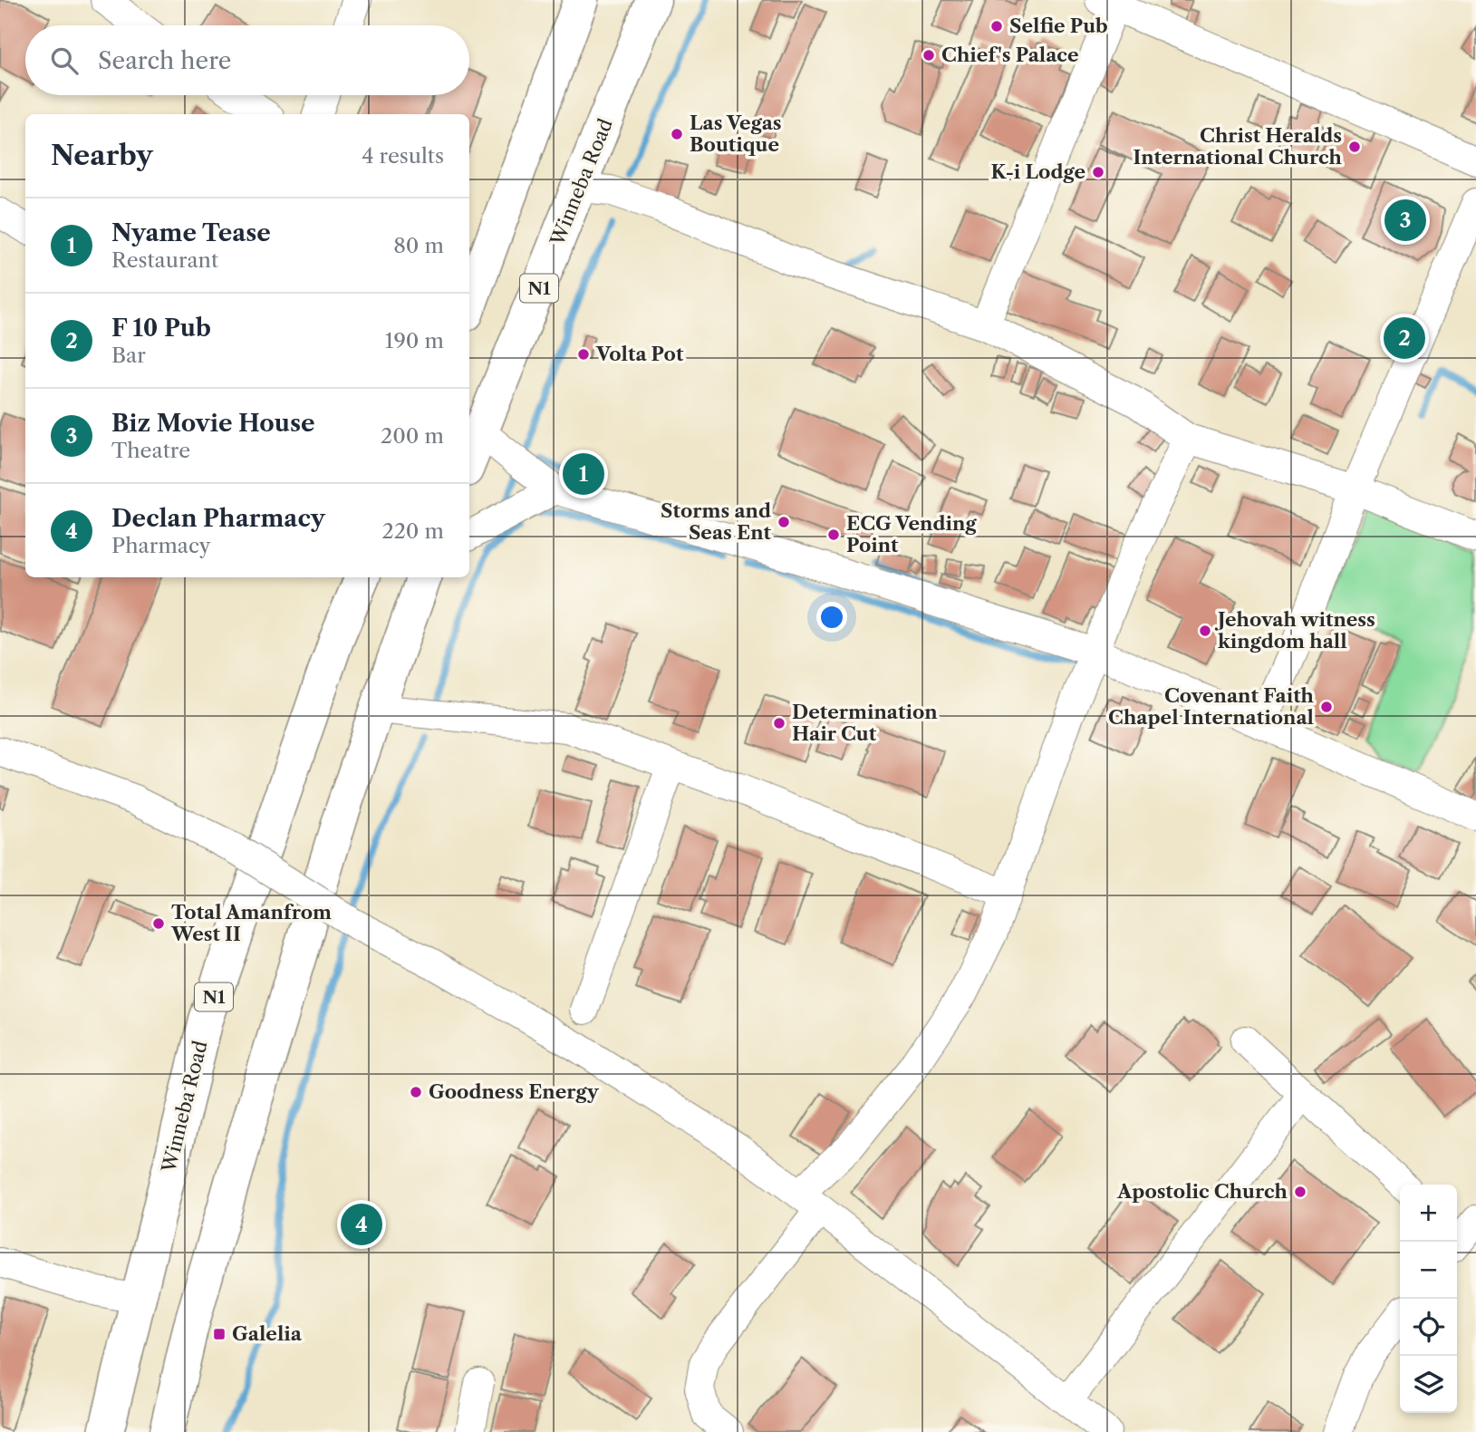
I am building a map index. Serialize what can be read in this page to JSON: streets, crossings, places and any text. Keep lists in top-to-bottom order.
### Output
{
  "streets": {
    "highway": ["Winneba Road", "N1"]
  },
  "places": {
    "other": [
      "Selfie Pub",
      "Chief's Palace",
      "Las Vegas Boutique",
      "Christ Heralds International Church",
      "K-i Lodge",
      "Volta Pot",
      "Storms and Seas Ent",
      "ECG Vending Point",
      "Jehovah witness kingdom hall",
      "Covenant Faith Chapel International",
      "Determination Hair Cut",
      "Total Amanfrom West II",
      "Goodness Energy",
      "Apostolic Church"
    ],
    "transit": ["Galelia"]
  },
  "page": {
    "search": "Search here",
    "heading": ["Nearby", "4 results"],
    "pins": [
      "3",
      "2",
      "1",
      "4"
    ],
    "list": [
      {
        "mark": "1",
        "name": "Nyame Tease",
        "note": "Restaurant",
        "value": "80 m"
      },
      {
        "mark": "2",
        "name": "F 10 Pub",
        "note": "Bar",
        "value": "190 m"
      },
      {
        "mark": "3",
        "name": "Biz Movie House",
        "note": "Theatre",
        "value": "200 m"
      },
      {
        "mark": "4",
        "name": "Declan Pharmacy",
        "note": "Pharmacy",
        "value": "220 m"
      }
    ],
    "map_buttons": ["+", "−"]
  }
}
